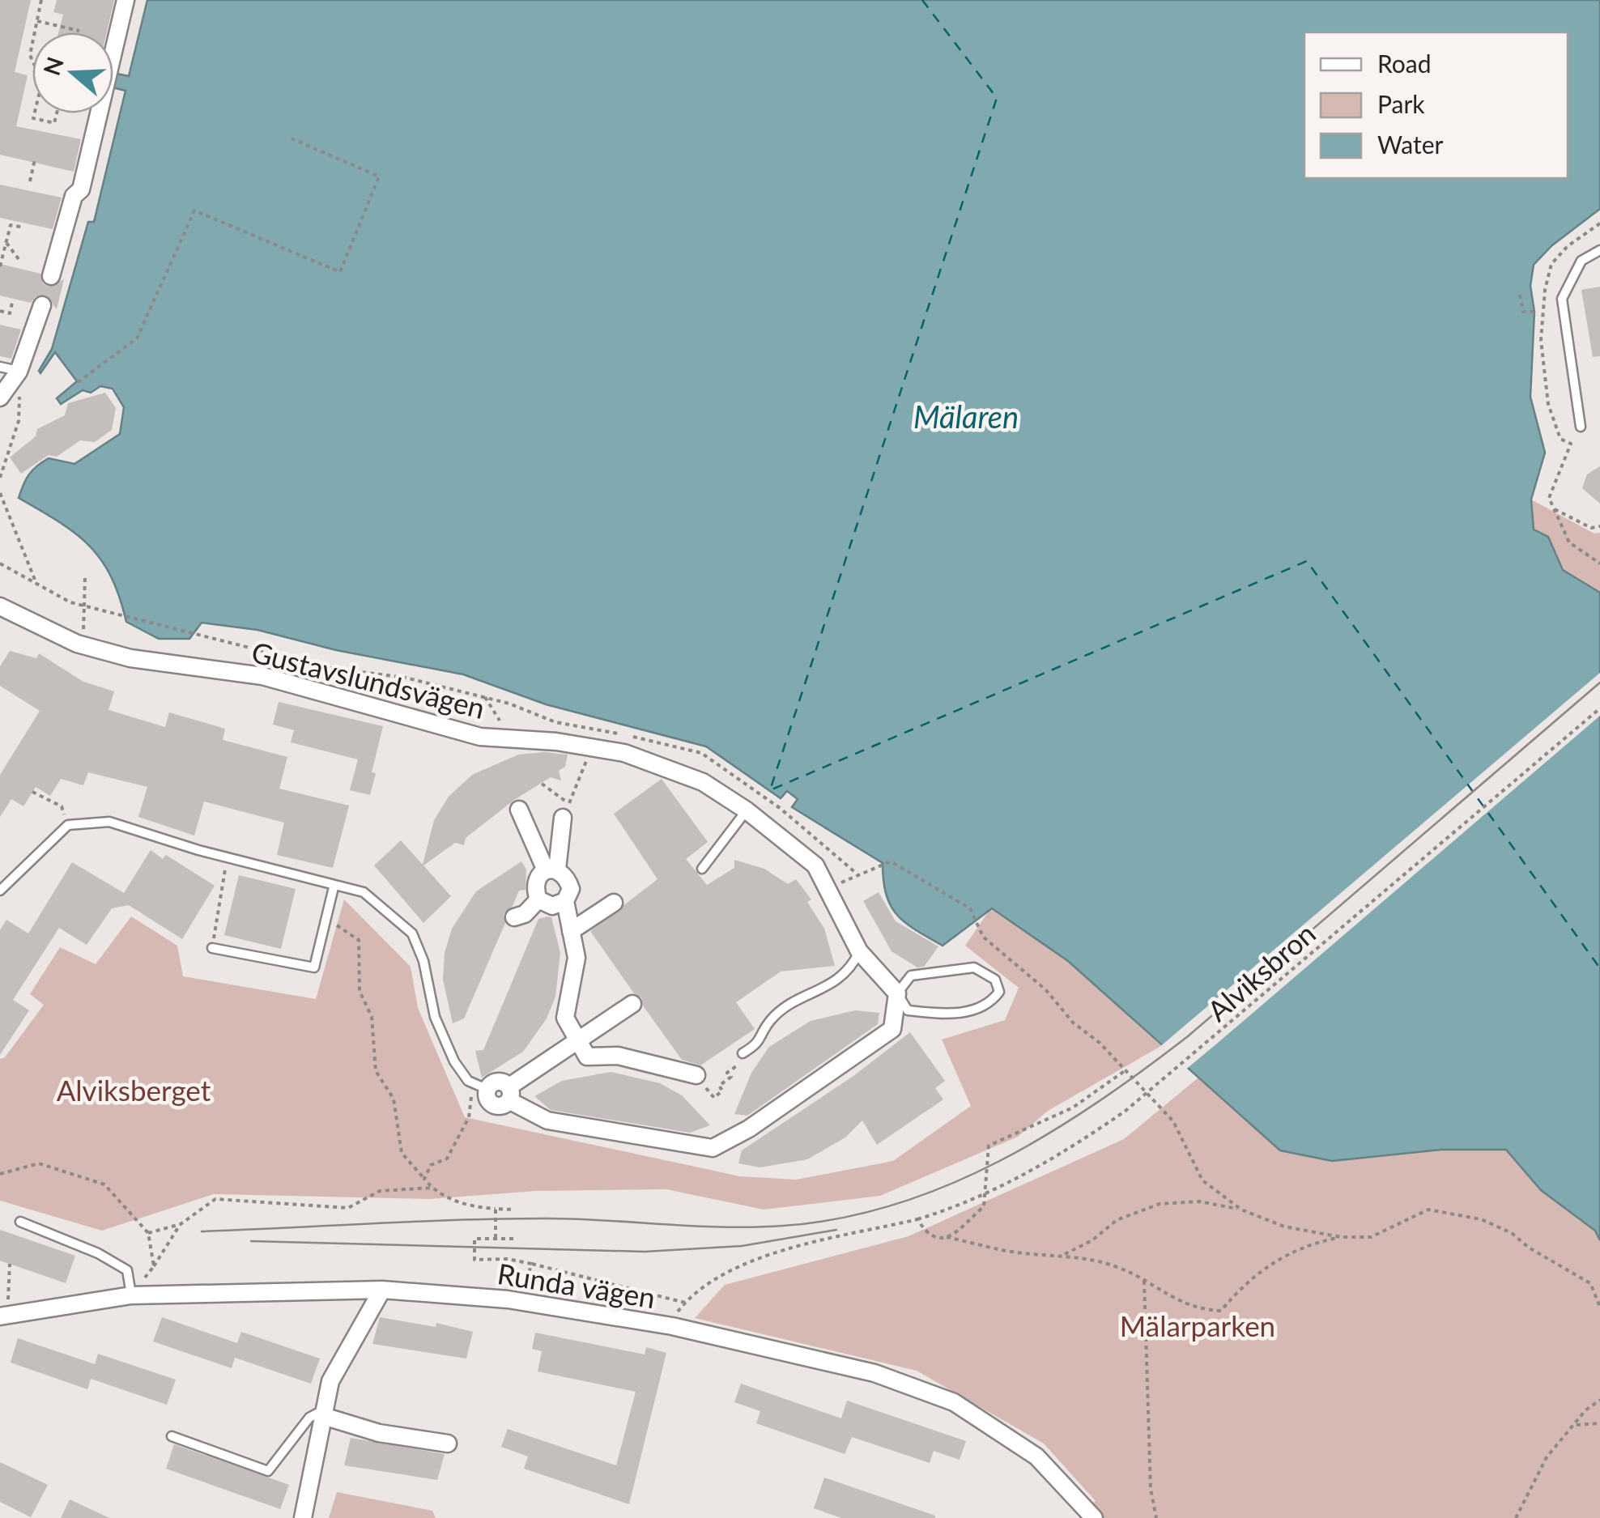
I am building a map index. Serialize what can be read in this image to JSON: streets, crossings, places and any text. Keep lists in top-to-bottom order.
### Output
{
  "streets": {
    "street": ["Gustavslundsvägen", "Runda vägen"],
    "path": ["Alviksbron"]
  },
  "water": ["Mälaren"],
  "parks": ["Alviksberget", "Mälarparken"],
  "legend": ["Road", "Park", "Water"],
  "north": "left"
}
